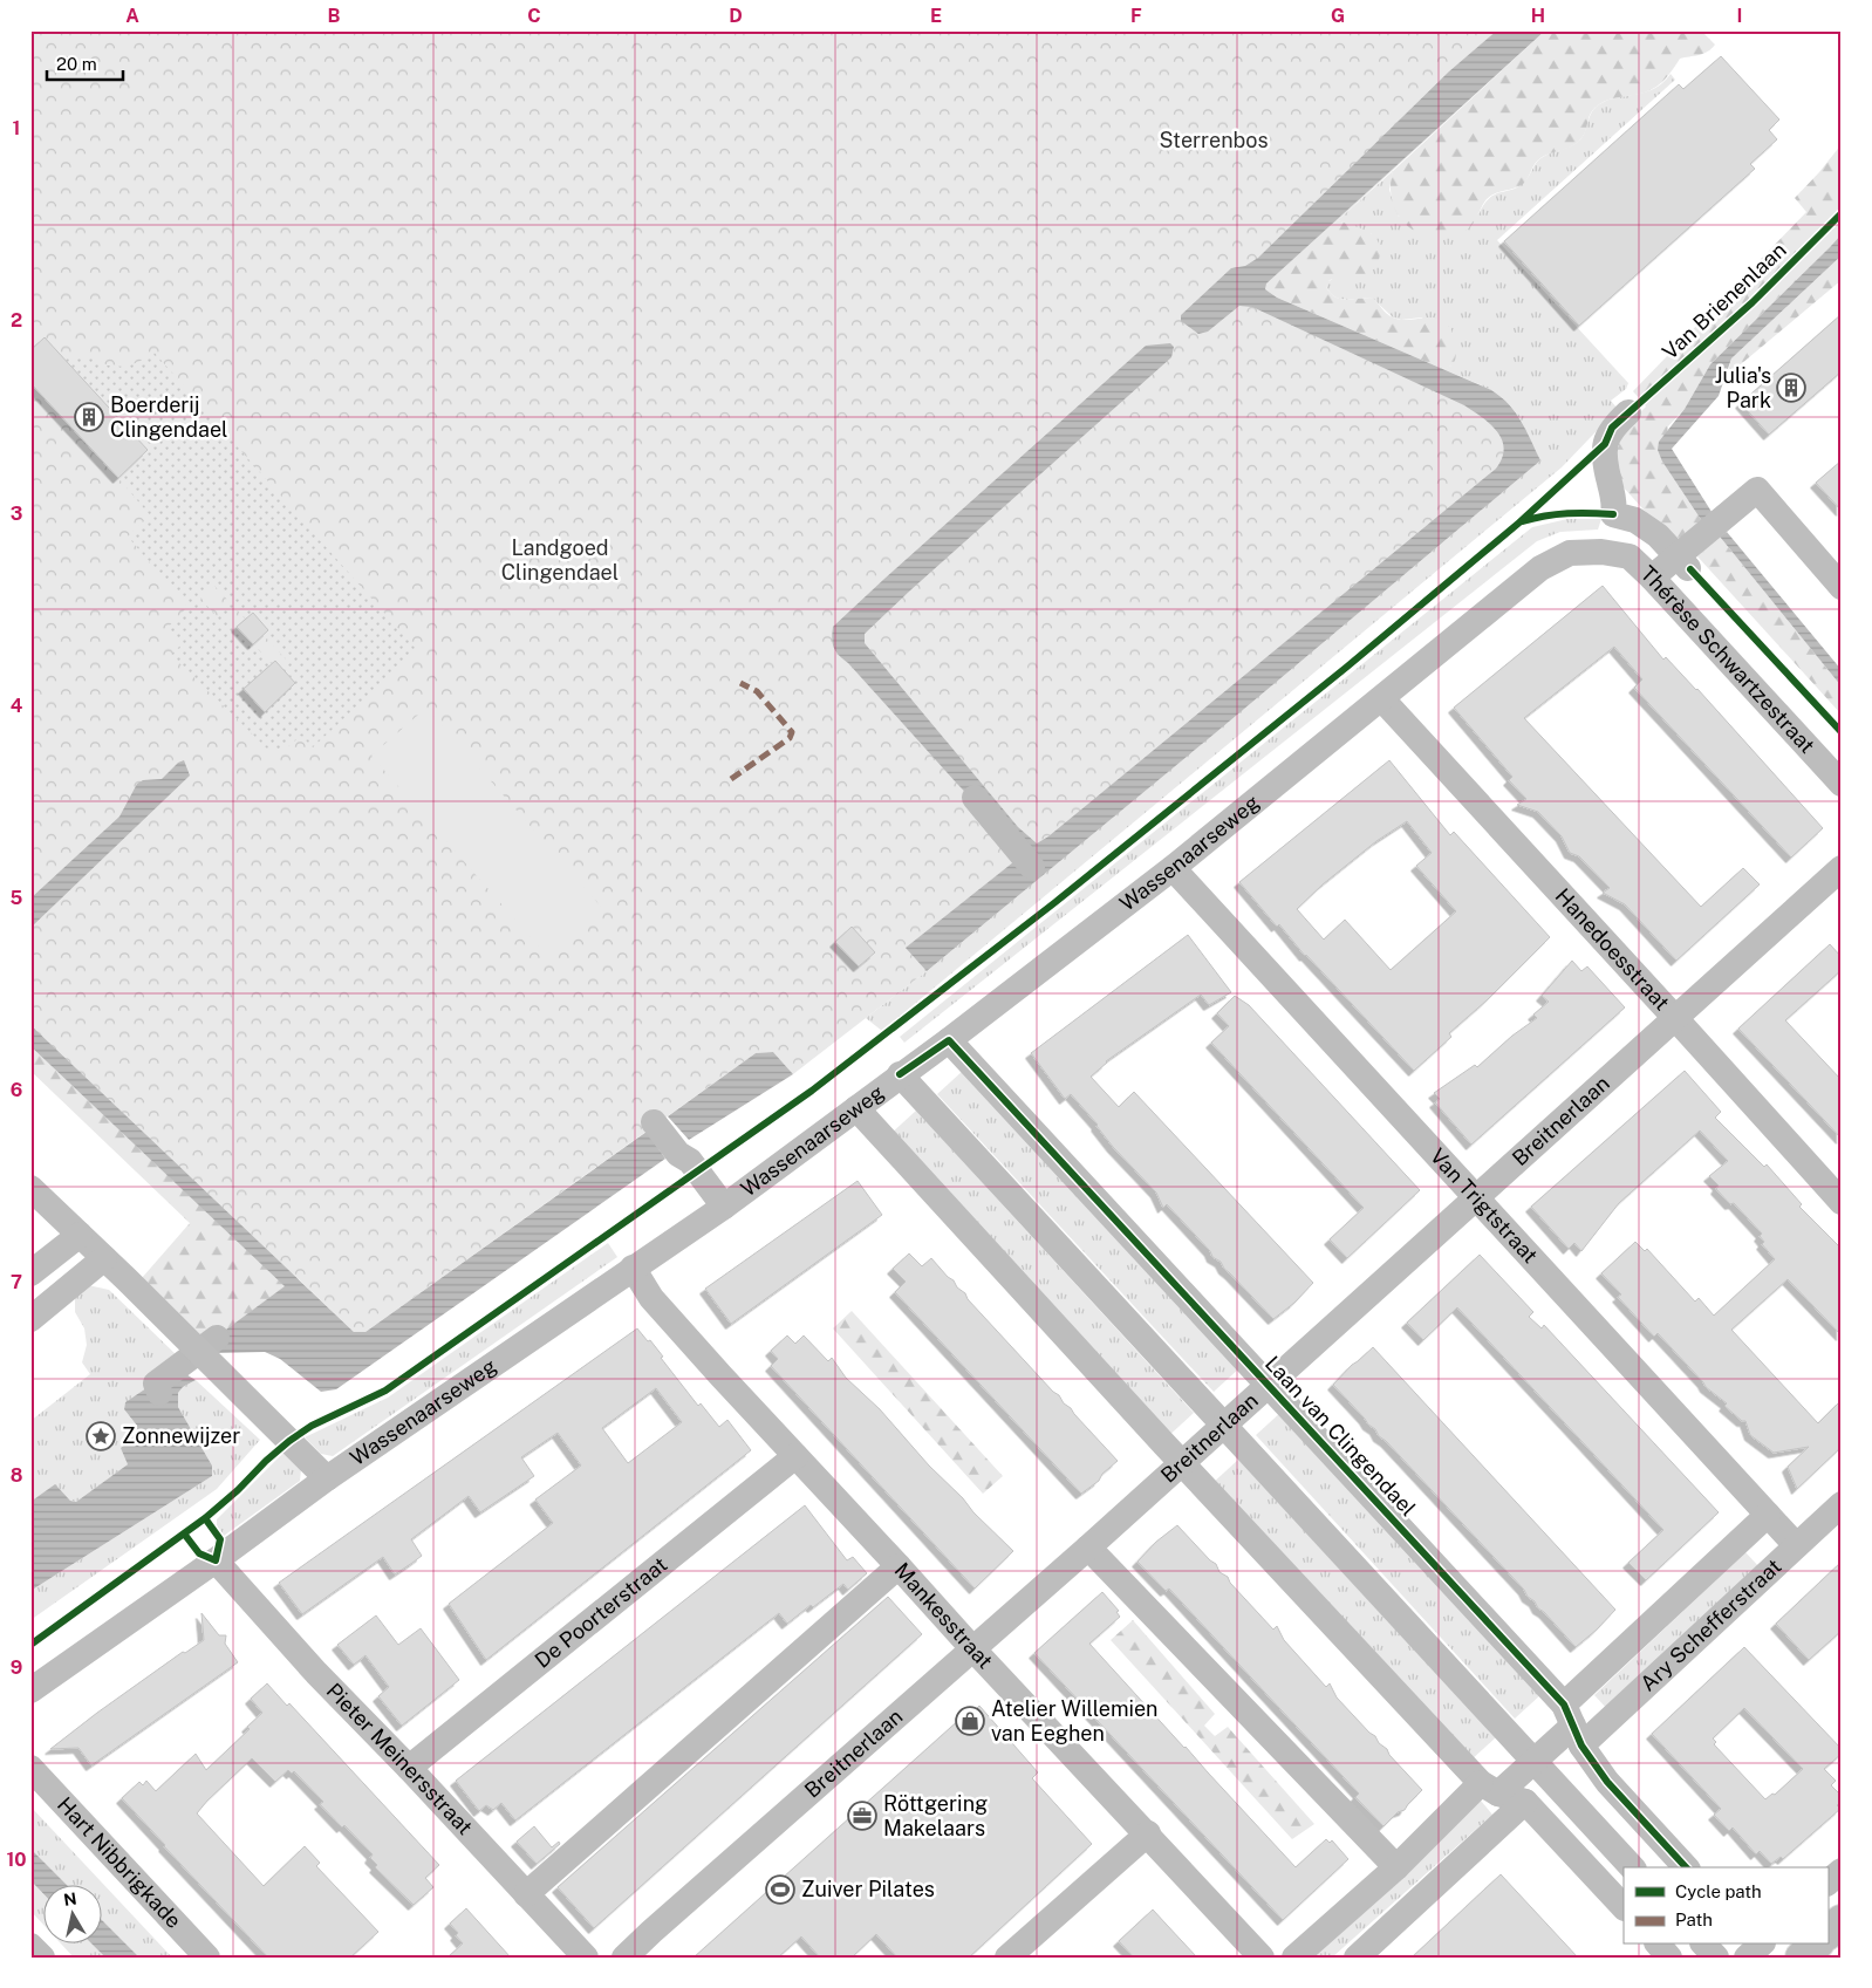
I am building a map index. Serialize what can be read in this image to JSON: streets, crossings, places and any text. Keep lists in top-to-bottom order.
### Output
{
  "streets": {
    "street": [
      "Thérèse Schwartzestraat",
      "Wassenaarseweg",
      "Hanedoesstraat",
      "Breitnerlaan",
      "Van Trigtstraat",
      "Laan van Clingendael",
      "De Poorterstraat",
      "Mankesstraat",
      "Ary Schefferstraat",
      "Pieter Meinersstraat",
      "Hart Nibbrigkade"
    ],
    "cycle path": ["Van Brienenlaan"]
  },
  "crossings": [
    ["Thérèse Schwartzestraat", "Wassenaarseweg"],
    ["Wassenaarseweg", "Hanedoesstraat"],
    ["Wassenaarseweg", "Van Trigtstraat"],
    ["Wassenaarseweg", "Laan van Clingendael"],
    ["Wassenaarseweg", "Mankesstraat"],
    ["Wassenaarseweg", "Pieter Meinersstraat"],
    ["Hanedoesstraat", "Breitnerlaan"],
    ["Breitnerlaan", "Van Trigtstraat"],
    ["Breitnerlaan", "Laan van Clingendael"],
    ["Breitnerlaan", "Mankesstraat"],
    ["Van Trigtstraat", "Ary Schefferstraat"],
    ["Laan van Clingendael", "Ary Schefferstraat"],
    ["De Poorterstraat", "Mankesstraat"],
    ["De Poorterstraat", "Pieter Meinersstraat"]
  ],
  "parks": ["Sterrenbos", "Landgoed Clingendael"],
  "places": {
    "building": ["Julia's Park", "Boerderij Clingendael"],
    "place": ["Zonnewijzer"],
    "shop": ["Atelier Willemien van Eeghen"],
    "office": ["Röttgering Makelaars"],
    "sports": ["Zuiver Pilates"]
  },
  "legend": ["Cycle path", "Path"],
  "scale_bar": "20 m",
  "north": "top",
  "grid": {
    "columns": [
      "A",
      "B",
      "C",
      "D",
      "E",
      "F",
      "G",
      "H",
      "I"
    ],
    "rows": [
      "1",
      "2",
      "3",
      "4",
      "5",
      "6",
      "7",
      "8",
      "9",
      "10"
    ]
  }
}
